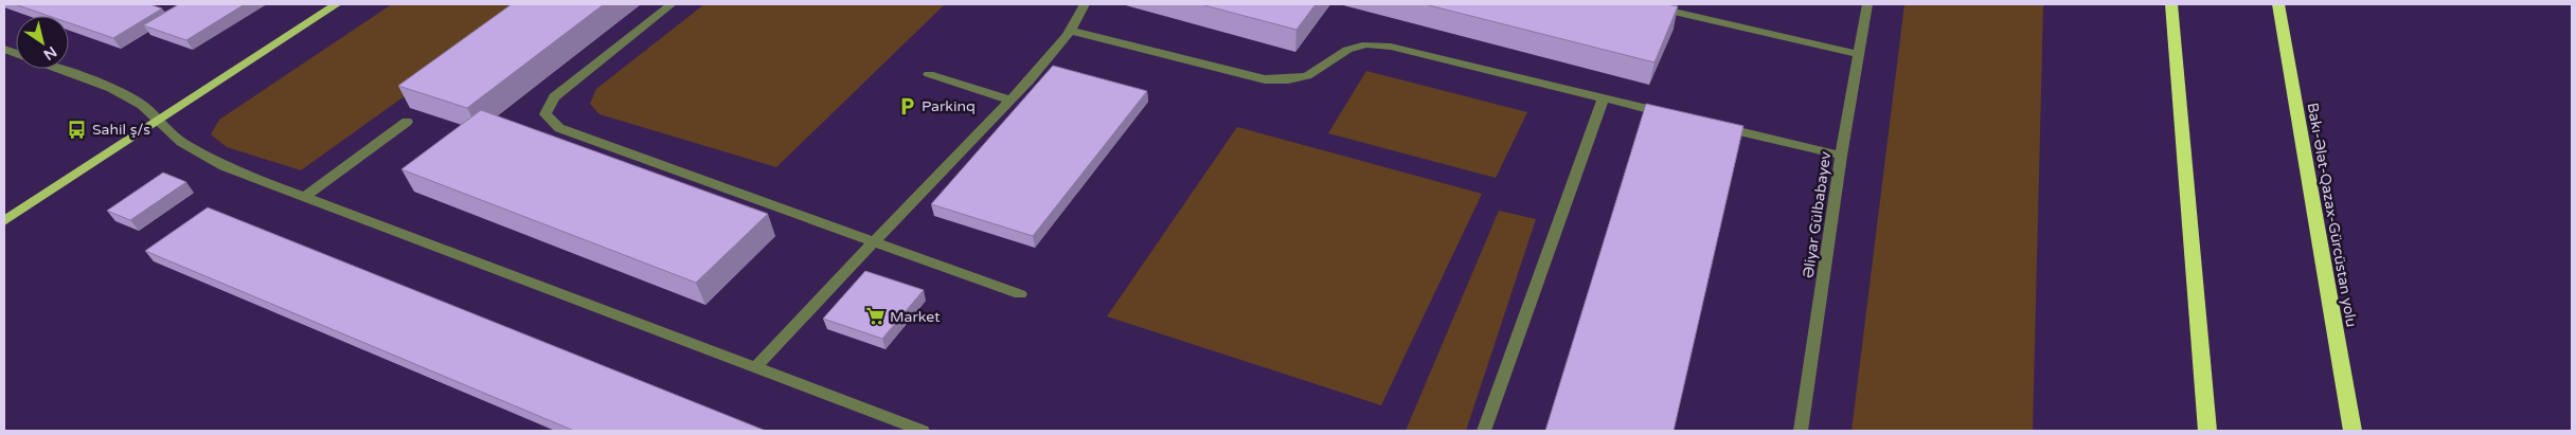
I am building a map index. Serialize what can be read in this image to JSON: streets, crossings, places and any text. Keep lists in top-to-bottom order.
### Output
{
  "streets": {
    "highway": ["Bakı-Ələt-Qazax-Gürcüstan yolu"],
    "street": ["Əliyar Gülbabayev"]
  },
  "places": {
    "parking": ["Parkinq"],
    "bus stop": ["Sahil ş/s"],
    "supermarket": ["Market"]
  },
  "north": "bottom right"
}
